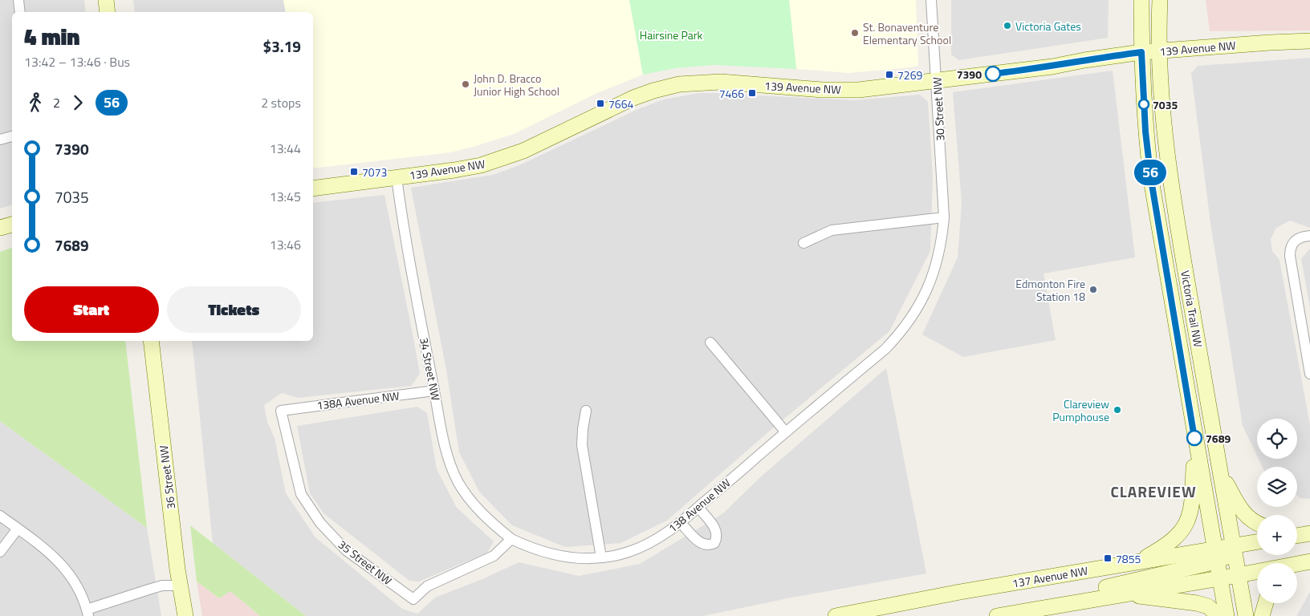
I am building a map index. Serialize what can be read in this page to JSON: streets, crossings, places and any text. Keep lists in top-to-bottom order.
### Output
{
  "streets": {
    "main road": [
      "139 Avenue NW",
      "Victoria Trail NW",
      "36 Street NW",
      "137 Avenue NW"
    ],
    "street": [
      "30 Street NW",
      "34 Street NW",
      "138A Avenue NW",
      "138 Avenue NW",
      "35 Street NW"
    ]
  },
  "crossings": [
    ["139 Avenue NW", "30 Street NW"],
    ["139 Avenue NW", "Victoria Trail NW"],
    ["139 Avenue NW", "34 Street NW"],
    ["30 Street NW", "138 Avenue NW"],
    ["Victoria Trail NW", "137 Avenue NW"],
    ["34 Street NW", "138A Avenue NW"],
    ["34 Street NW", "138 Avenue NW"],
    ["34 Street NW", "35 Street NW"],
    ["138A Avenue NW", "35 Street NW"],
    ["138 Avenue NW", "35 Street NW"]
  ],
  "districts": ["CLAREVIEW"],
  "parks": ["Hairsine Park"],
  "places": {
    "other": [
      "Victoria Gates",
      "St. Bonaventure Elementary School",
      "7390",
      "John D. Bracco Junior High School",
      "7035",
      "Edmonton Fire Station 18",
      "Clareview Pumphouse",
      "7689"
    ],
    "transit": [
      "7269",
      "7466",
      "7664",
      "7073",
      "7855"
    ]
  },
  "lines": ["bus line 56"],
  "page": {
    "on_map": "56",
    "heading": ["4 min", "13:42 – 13:46 · Bus", "$3.19"],
    "legs": ["2", "56", "2 stops"],
    "list": [
      {
        "name": "7390",
        "value": "13:44"
      },
      {
        "name": "7035",
        "value": "13:45"
      },
      {
        "name": "7689",
        "value": "13:46"
      }
    ],
    "buttons": ["Start", "Tickets"],
    "map_buttons": ["+", "−"]
  }
}
